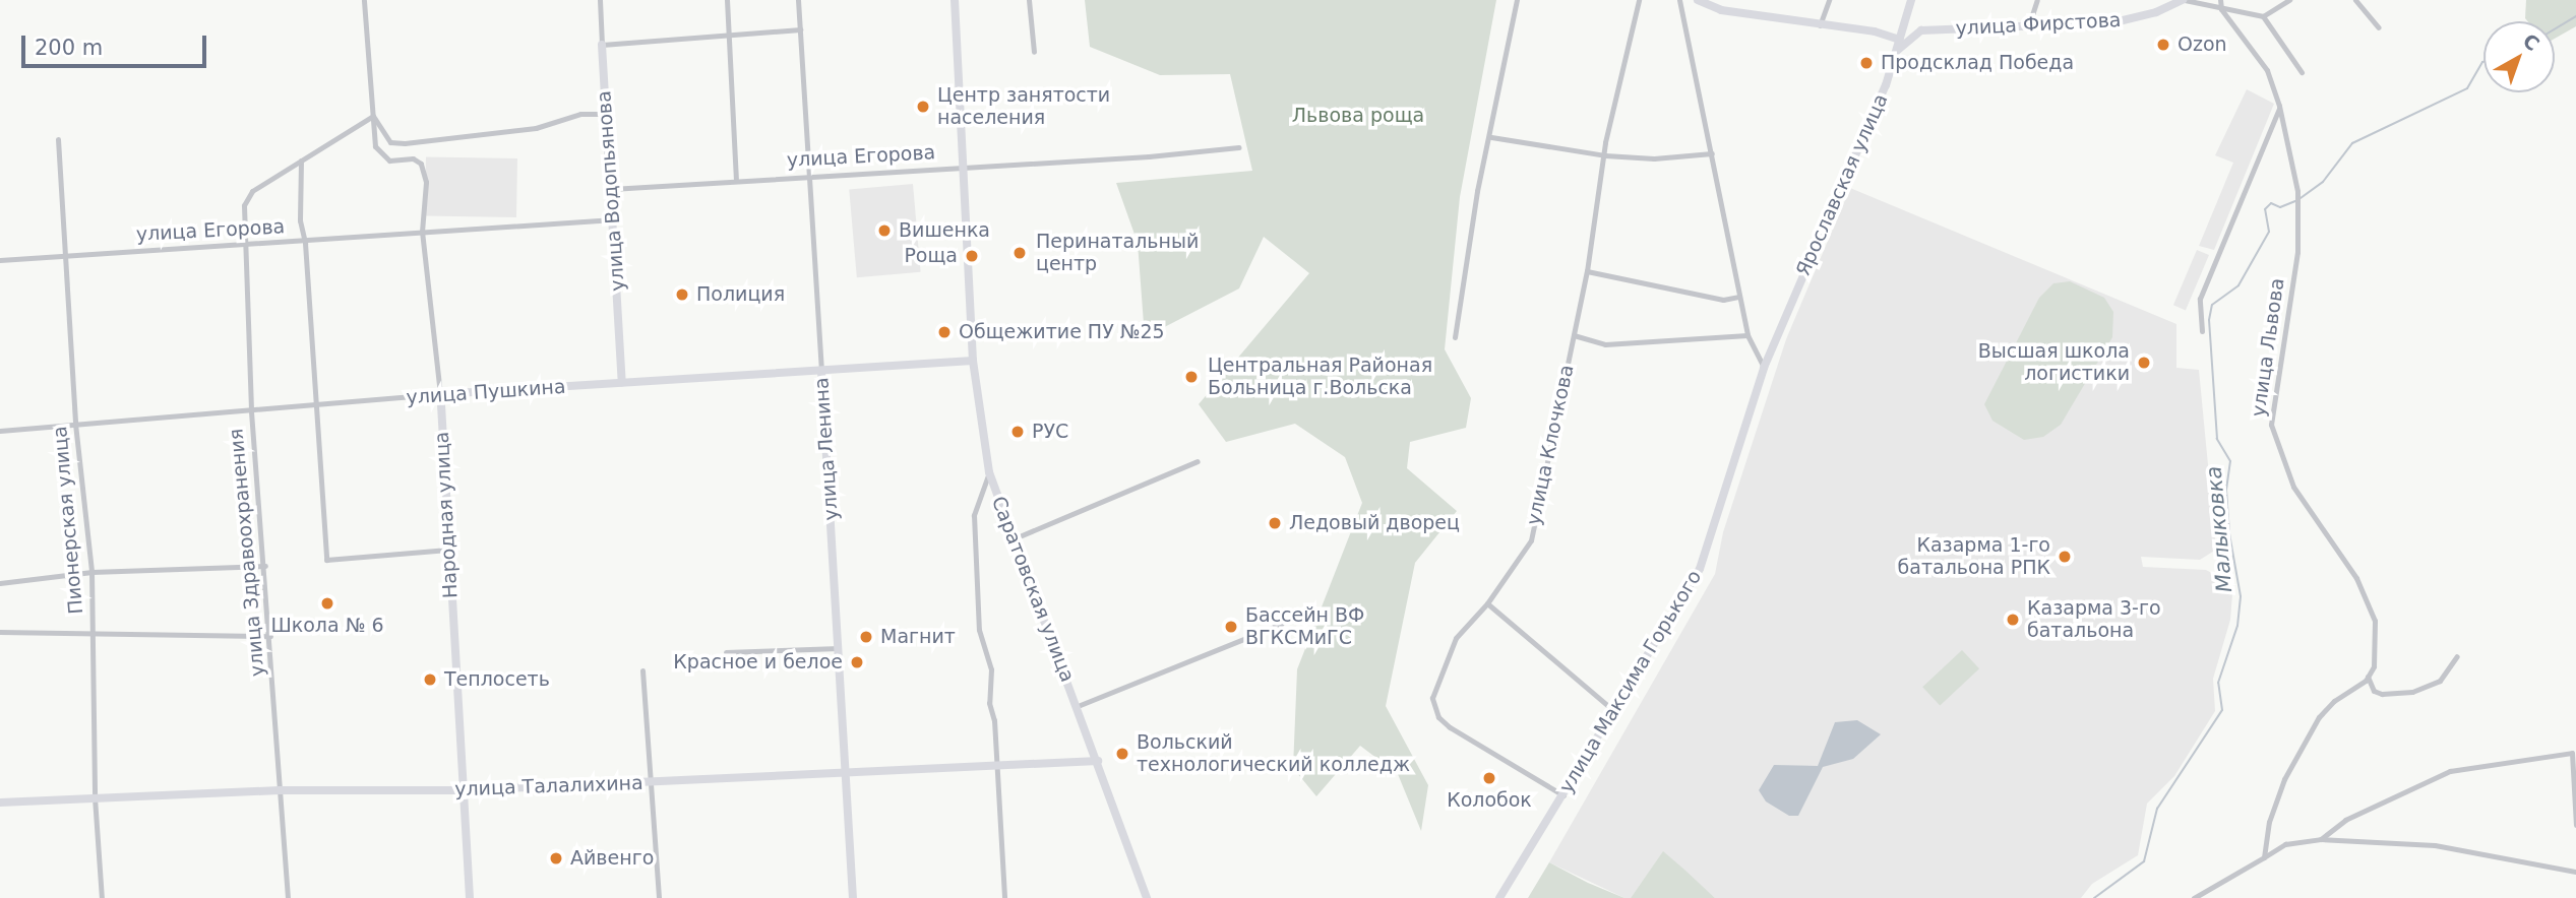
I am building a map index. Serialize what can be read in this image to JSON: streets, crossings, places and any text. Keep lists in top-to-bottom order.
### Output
{
  "streets": {
    "street": [
      "улица Фирстова",
      "улица Егорова",
      "Ярославская улица",
      "улица Водопьянова",
      "улица Львова",
      "улица Пушкина",
      "улица Клочкова",
      "улица Ленина",
      "Народная улица",
      "Пионерская улица",
      "улица Здравоохранения",
      "Саратовская улица",
      "улица Максима Горького",
      "улица Талалихина"
    ]
  },
  "crossings": [
    ["улица Фирстова", "Ярославская улица"],
    ["улица Егорова", "улица Водопьянова"],
    ["улица Егорова", "улица Ленина"],
    ["улица Егорова", "Народная улица"],
    ["улица Егорова", "Пионерская улица"],
    ["улица Егорова", "улица Здравоохранения"],
    ["улица Егорова", "Саратовская улица"],
    ["Ярославская улица", "улица Максима Горького"],
    ["улица Водопьянова", "улица Пушкина"],
    ["улица Пушкина", "улица Ленина"],
    ["улица Пушкина", "Народная улица"],
    ["улица Пушкина", "Пионерская улица"],
    ["улица Пушкина", "улица Здравоохранения"],
    ["улица Пушкина", "Саратовская улица"],
    ["улица Клочкова", "улица Максима Горького"],
    ["улица Ленина", "улица Талалихина"],
    ["Народная улица", "улица Талалихина"],
    ["Пионерская улица", "улица Талалихина"],
    ["улица Здравоохранения", "улица Талалихина"],
    ["Саратовская улица", "улица Талалихина"]
  ],
  "water": ["Малыковка"],
  "parks": ["Львова роща"],
  "places": [
    "Ozon",
    "Продсклад Победа",
    "Центр занятости населения",
    "Вишенка",
    "Перинатальный центр",
    "Роща",
    "Полиция",
    "Общежитие ПУ №25",
    "Высшая школа логистики",
    "Центральная Районая Больница г.Вольска",
    "РУС",
    "Ледовый дворец",
    "Казарма 1-го батальона РПК",
    "Школа № 6",
    "Казарма 3-го батальона",
    "Бассейн ВФ ВГКСМиГС",
    "Магнит",
    "Красное и белое",
    "Теплосеть",
    "Вольский технологический колледж",
    "Колобок",
    "Айвенго"
  ],
  "scale_bar": "200 m",
  "north": "top right"
}
